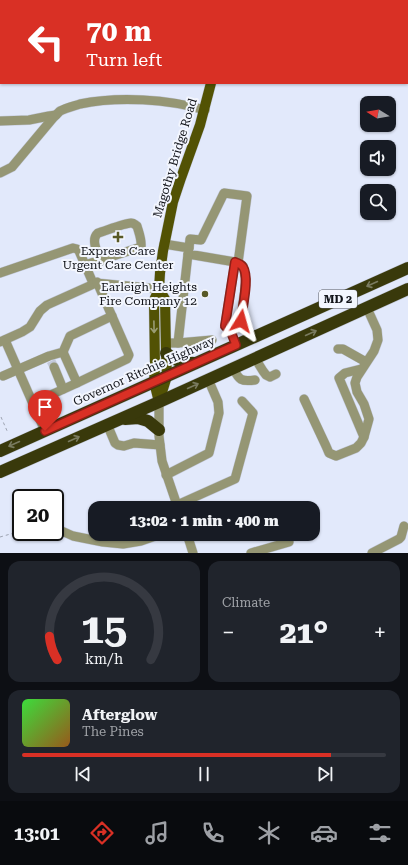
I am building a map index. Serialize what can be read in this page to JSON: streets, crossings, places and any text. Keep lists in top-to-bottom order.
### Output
{
  "streets": {
    "highway": ["MD 2", "Governor Ritchie Highway"],
    "main road": ["Magothy Bridge Road"]
  },
  "crossings": [
    ["Magothy Bridge Road", "MD 2"],
    ["Magothy Bridge Road", "Governor Ritchie Highway"]
  ],
  "places": {
    "health": ["Express Care Urgent Care Center"],
    "other": ["Earleigh Heights Fire Company 12"]
  },
  "north": "left",
  "page": {
    "turn": ["70 m", "Turn left"],
    "limit": "20",
    "trip": "13:02 · 1 min · 400 m",
    "tile": "Climate",
    "heat": ["−", "21°", "+"],
    "song": ["Afterglow", "The Pines"],
    "tabs": "13:01",
    "gauge": ["15", "km/h"]
  }
}
